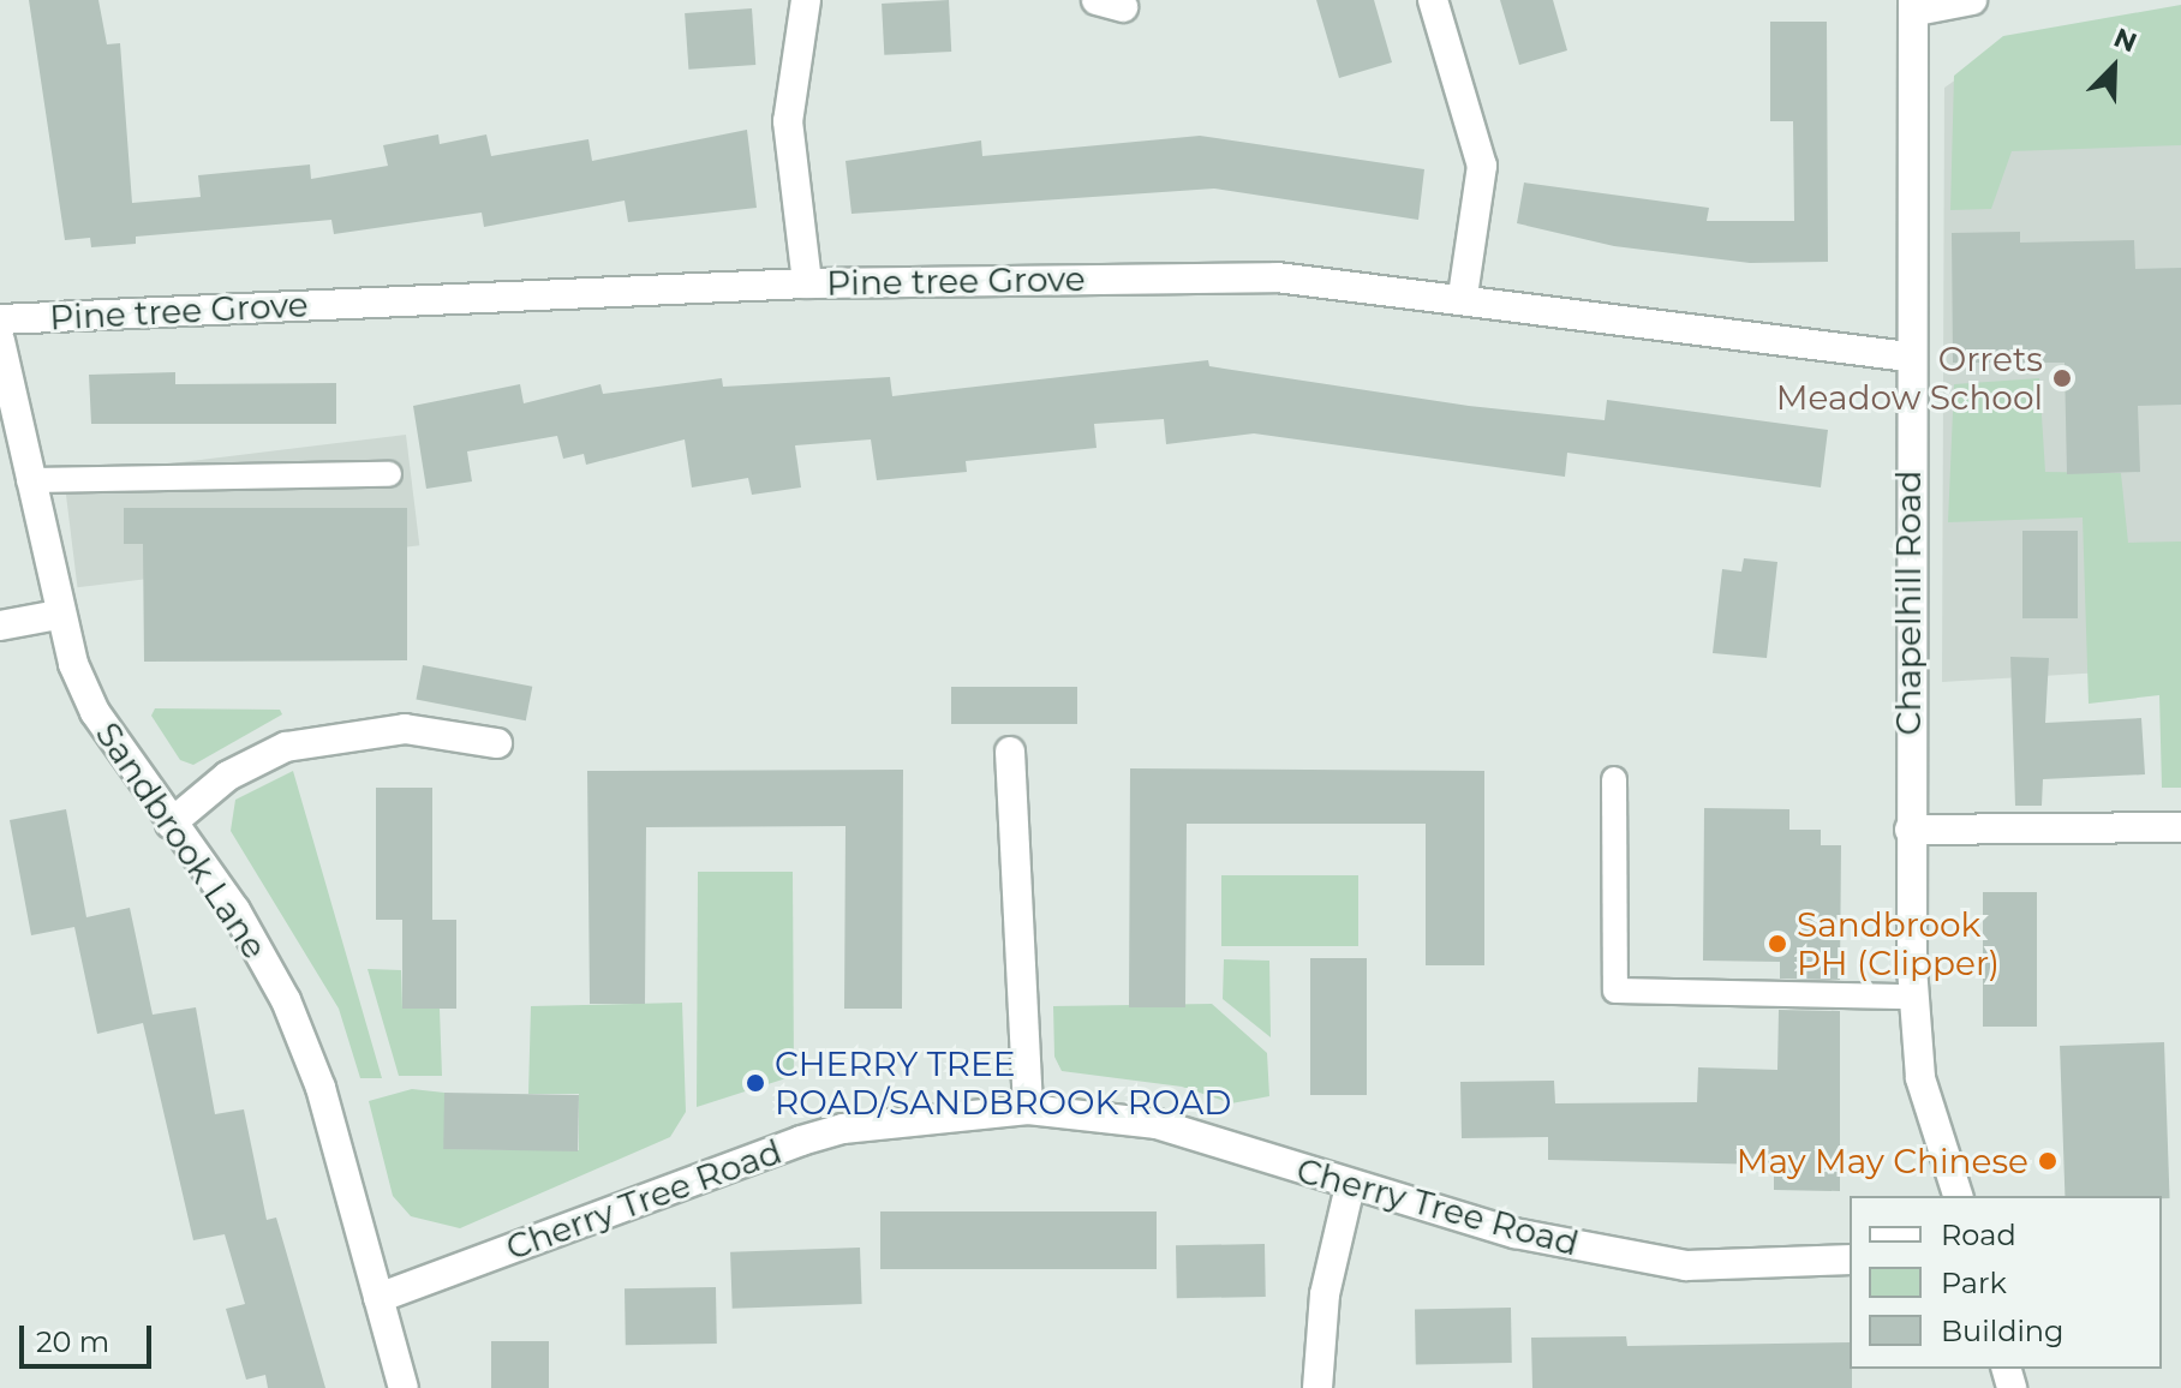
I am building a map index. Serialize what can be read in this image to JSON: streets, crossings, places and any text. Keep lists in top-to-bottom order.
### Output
{
  "streets": {
    "street": [
      "Pine tree Grove",
      "Chapelhill Road",
      "Sandbrook Lane",
      "Cherry Tree Road"
    ]
  },
  "crossings": [
    ["Pine tree Grove", "Chapelhill Road"],
    ["Sandbrook Lane", "Cherry Tree Road"]
  ],
  "places": [
    "Orrets Meadow School",
    "Sandbrook PH (Clipper)",
    "CHERRY TREE ROAD/SANDBROOK ROAD",
    "May May Chinese"
  ],
  "legend": ["Road", "Park", "Building"],
  "scale_bar": "20 m",
  "north": "top right"
}
